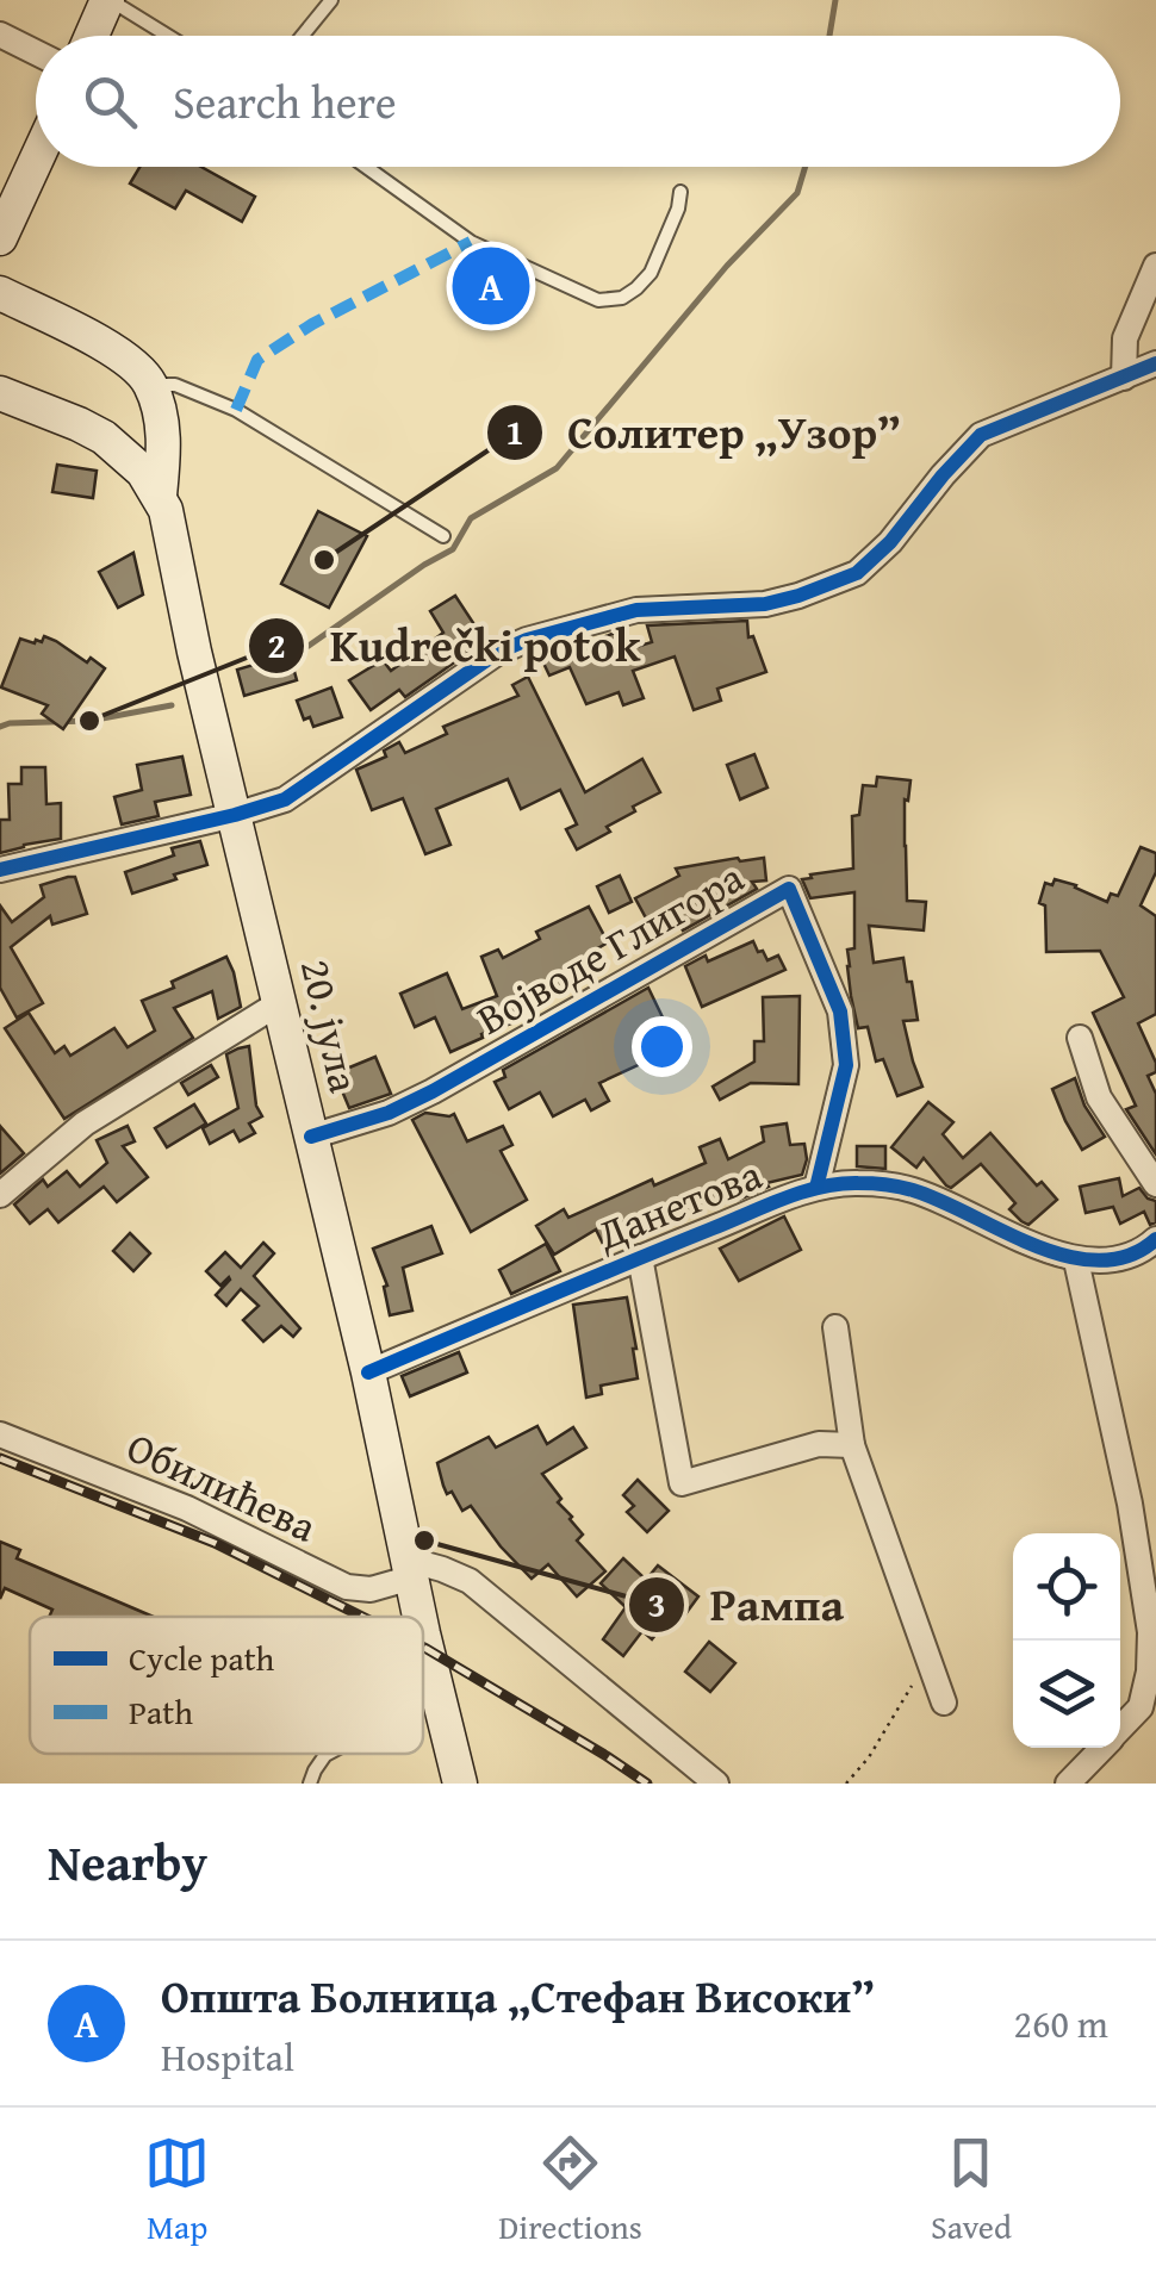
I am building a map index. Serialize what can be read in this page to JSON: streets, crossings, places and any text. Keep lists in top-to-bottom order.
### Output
{
  "streets": {
    "main road": ["20. јула"],
    "street": ["Војводе Глигора", "Данетова", "Обилићева"]
  },
  "crossings": [
    ["Војводе Глигора", "20. јула"],
    ["Војводе Глигора", "Данетова"],
    ["20. јула", "Данетова"],
    ["20. јула", "Обилићева"]
  ],
  "places": ["Солитер „Узор”", "Kudrečki potok", "Рампа"],
  "legend": ["Cycle path", "Path"],
  "page": {
    "search": "Search here",
    "pins": "A",
    "heading": "Nearby",
    "list": [
      {
        "mark": "A",
        "name": "Општа Болница „Стефан Високи”",
        "note": "Hospital",
        "value": "260 m"
      }
    ],
    "nav": ["Map", "Directions", "Saved"]
  }
}
